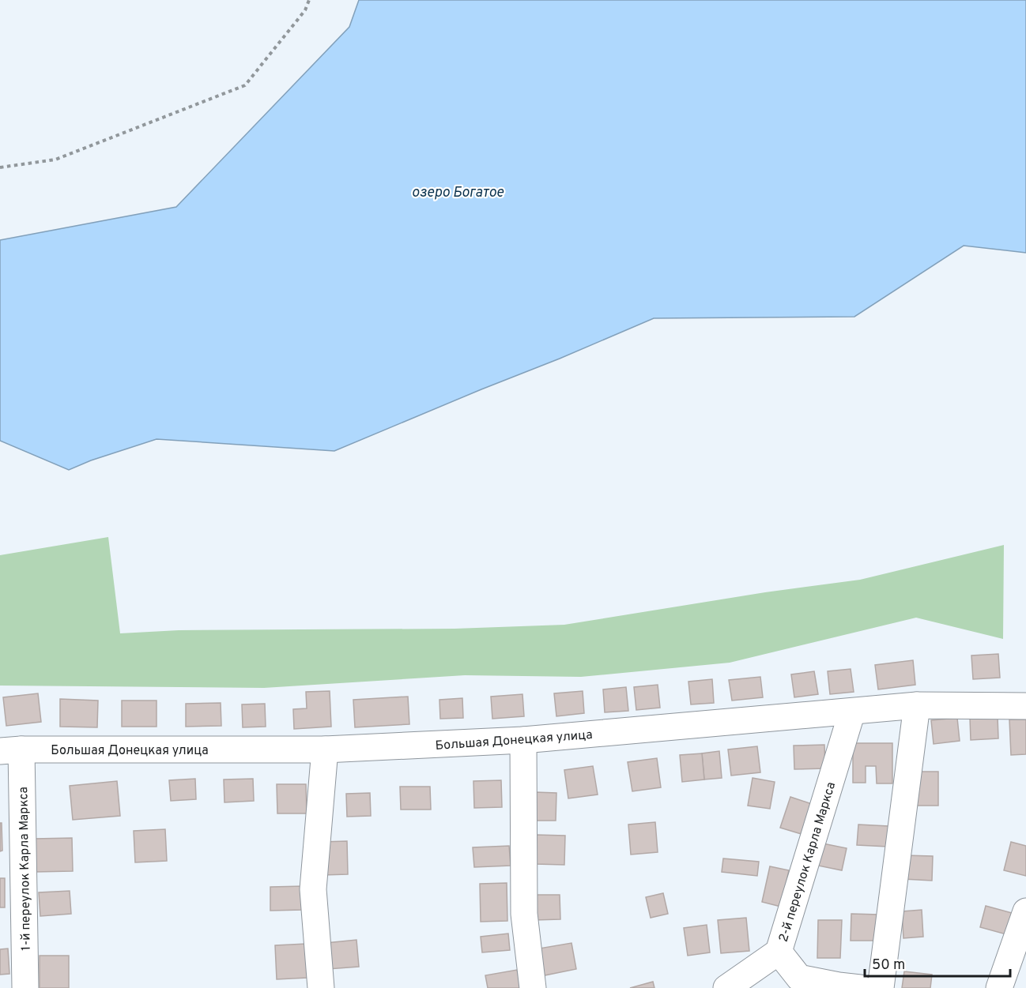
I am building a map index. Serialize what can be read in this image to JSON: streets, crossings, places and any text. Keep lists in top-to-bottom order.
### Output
{
  "streets": {
    "street": ["Большая Донецкая улица", "2-й переулок Карла Маркса", "1-й переулок Карла Маркса"]
  },
  "crossings": [
    ["Большая Донецкая улица", "2-й переулок Карла Маркса"],
    ["Большая Донецкая улица", "1-й переулок Карла Маркса"]
  ],
  "water": ["озеро Богатое"],
  "scale_bar": "50 m"
}
